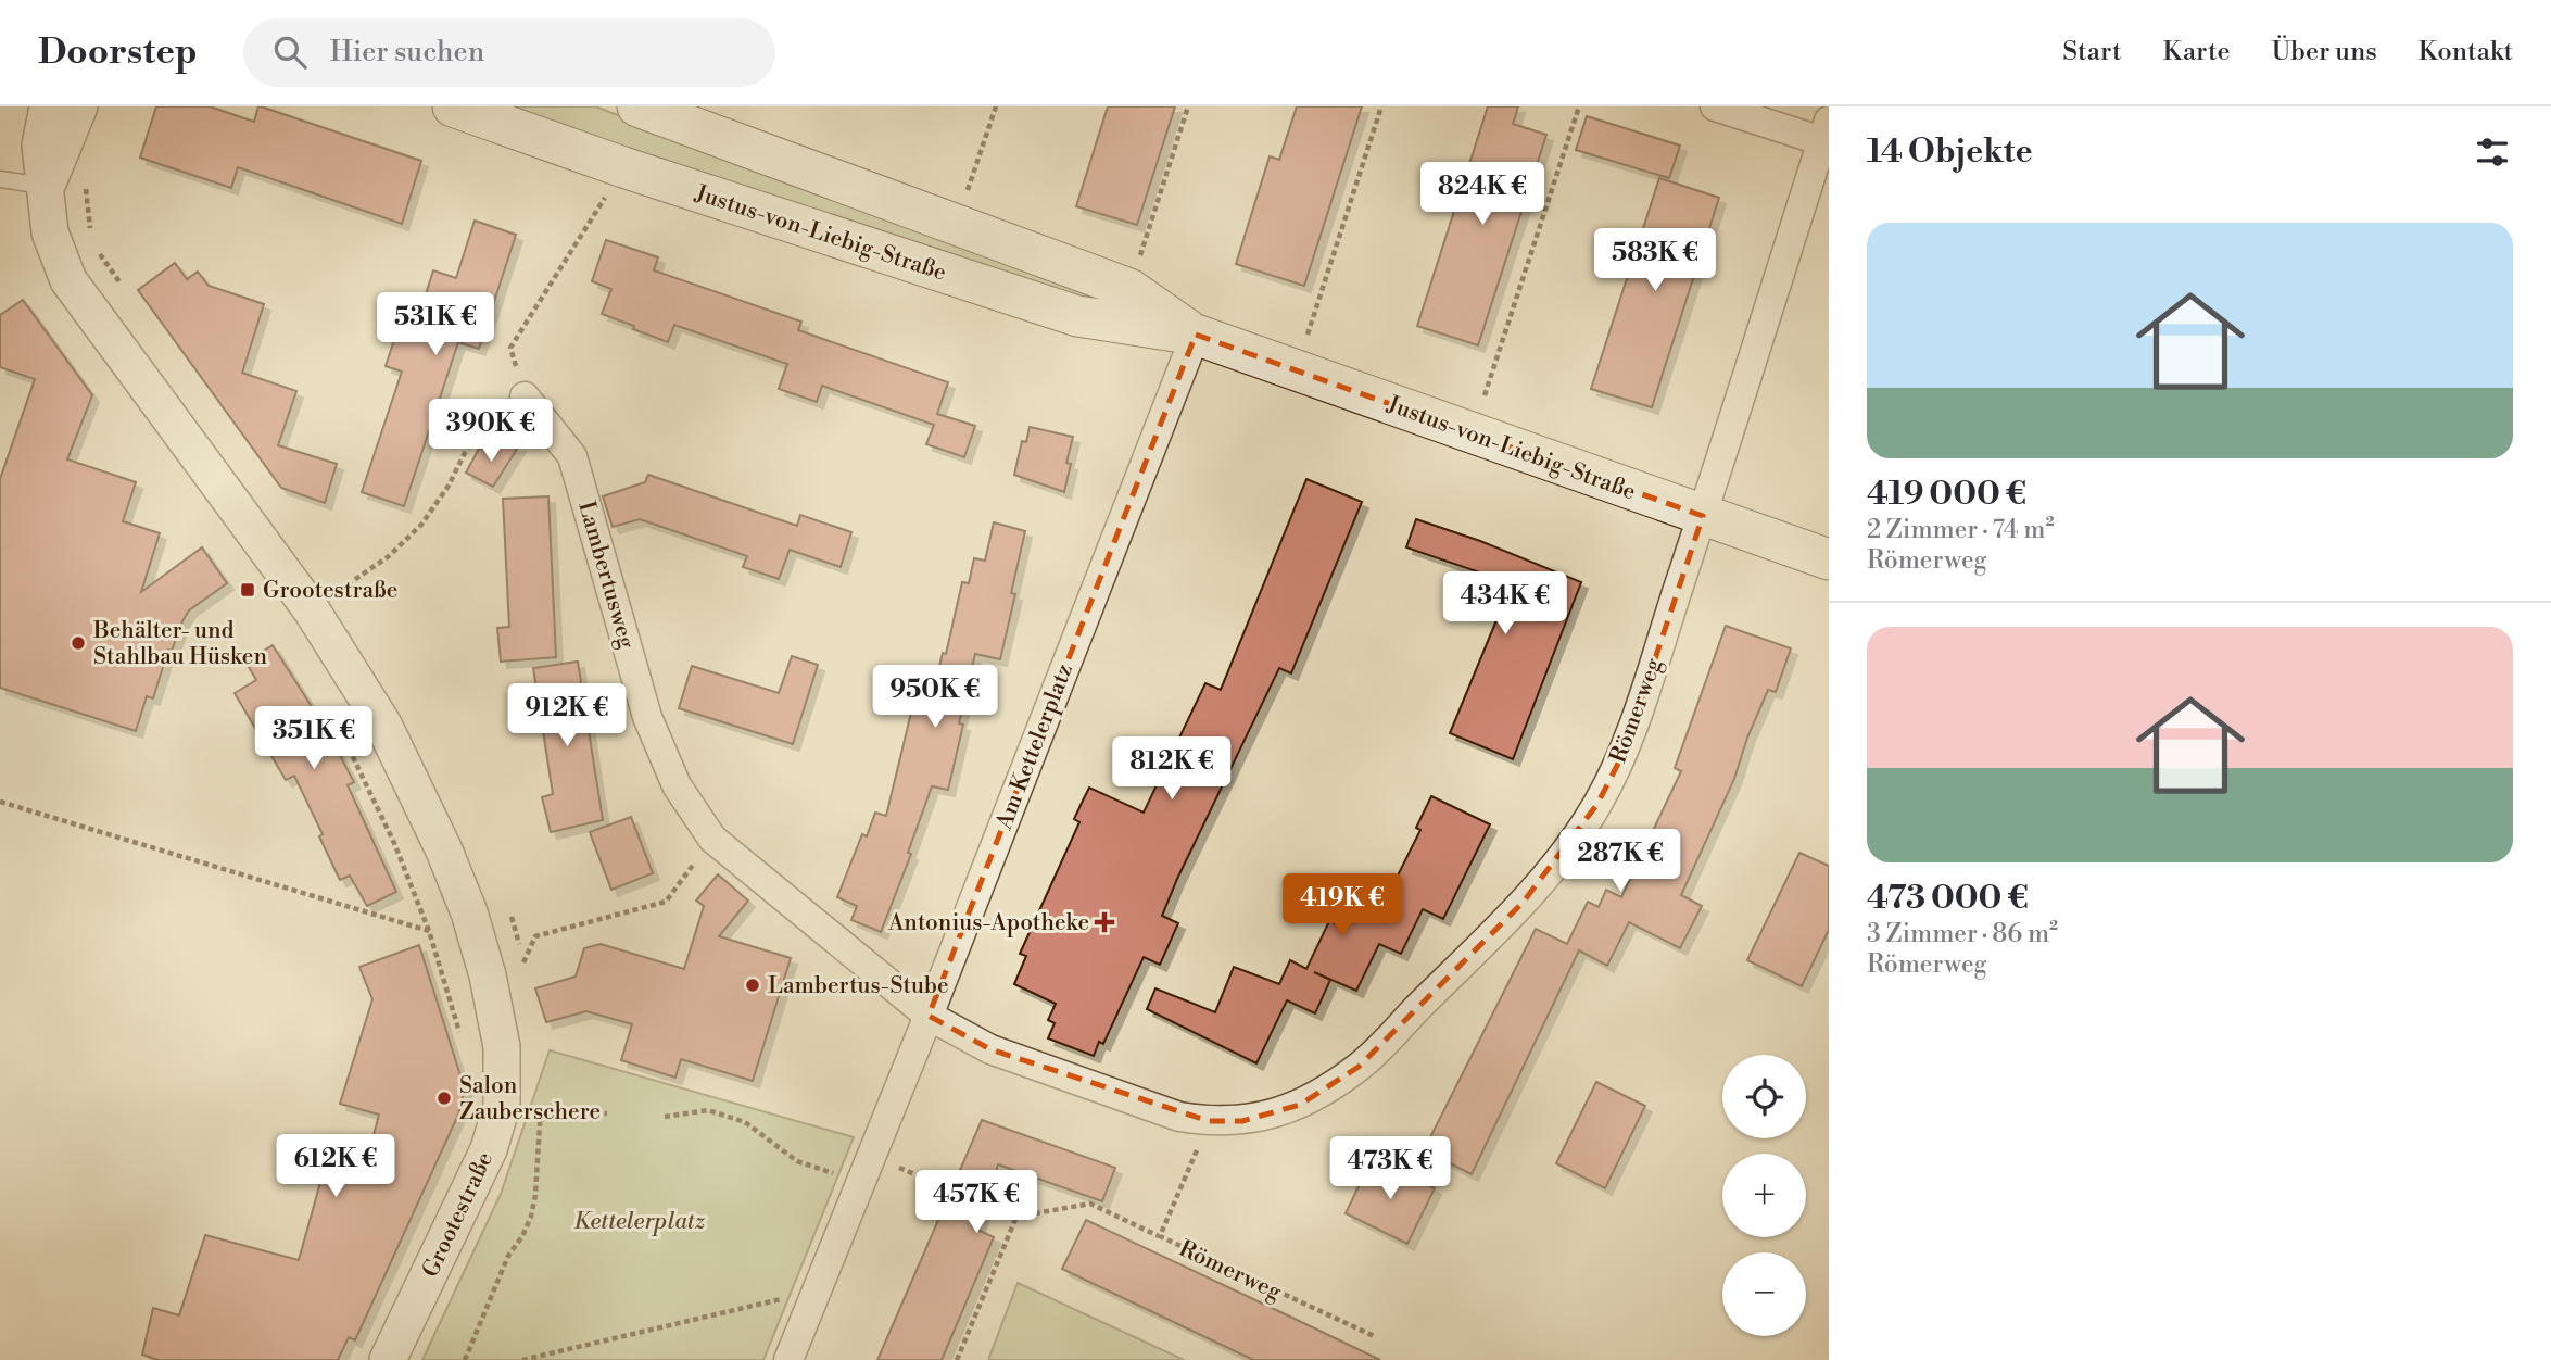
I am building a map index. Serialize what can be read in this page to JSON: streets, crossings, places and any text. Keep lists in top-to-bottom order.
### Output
{
  "streets": {
    "main road": ["Justus-von-Liebig-Straße"],
    "street": [
      "Lambertusweg",
      "Römerweg",
      "Am Kettelerplatz",
      "Grootestraße"
    ]
  },
  "crossings": [
    ["Justus-von-Liebig-Straße", "Römerweg"],
    ["Justus-von-Liebig-Straße", "Am Kettelerplatz"],
    ["Lambertusweg", "Römerweg"],
    ["Lambertusweg", "Am Kettelerplatz"],
    ["Römerweg", "Am Kettelerplatz"]
  ],
  "parks": ["Kettelerplatz"],
  "places": {
    "transit": ["Grootestraße"],
    "other": ["Behälter- und Stahlbau Hüsken", "Lambertus-Stube", "Salon Zauberschere"],
    "health": ["Antonius-Apotheke"]
  },
  "page": {
    "header": "Doorstep",
    "search": "Hier suchen",
    "nav": [
      "Start",
      "Karte",
      "Über uns",
      "Kontakt"
    ],
    "heading": "14 Objekte",
    "price": [
      "824K €",
      "583K €",
      "531K €",
      "390K €",
      "434K €",
      "950K €",
      "912K €",
      "351K €",
      "812K €",
      "287K €",
      "419K €",
      "612K €",
      "473K €",
      "457K €"
    ],
    "list": [
      {
        "name": "419 000 €",
        "note": "2 Zimmer · 74 m² · Römerweg"
      },
      {
        "name": "473 000 €",
        "note": "3 Zimmer · 86 m² · Römerweg"
      }
    ],
    "map_buttons": ["+", "−"]
  }
}
